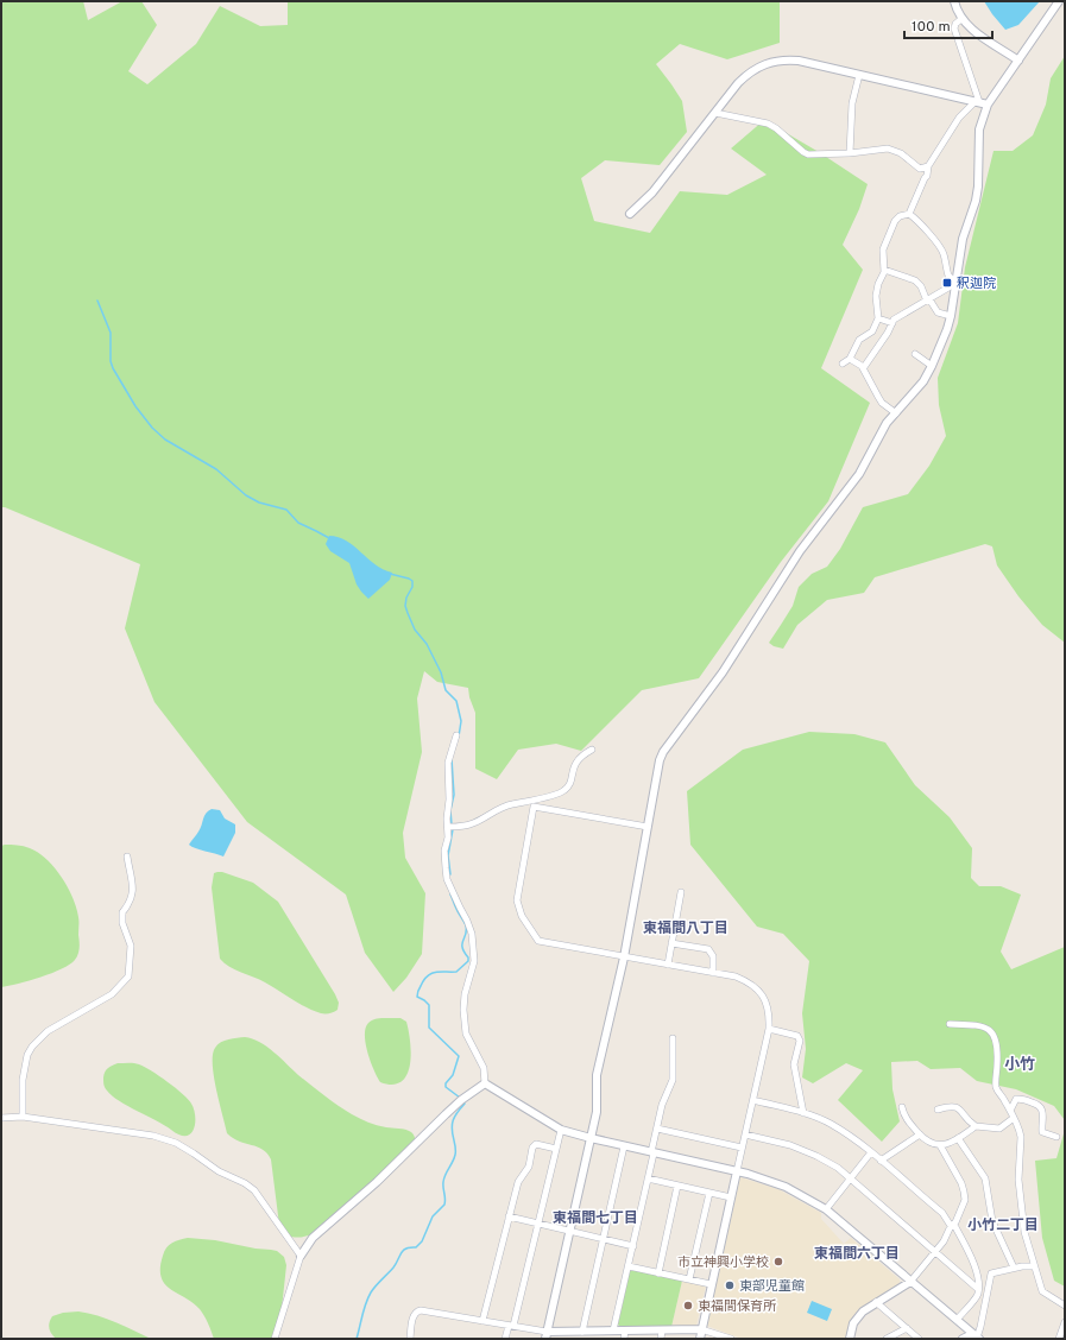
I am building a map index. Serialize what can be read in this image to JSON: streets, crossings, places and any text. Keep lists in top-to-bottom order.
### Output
{
  "districts": [
    "東福間八丁目",
    "小竹",
    "東福間七丁目",
    "小竹二丁目",
    "東福間六丁目"
  ],
  "places": {
    "transit": ["釈迦院"],
    "other": ["市立神興小学校", "東部児童館", "東福間保育所"]
  },
  "scale_bar": "100 m"
}
